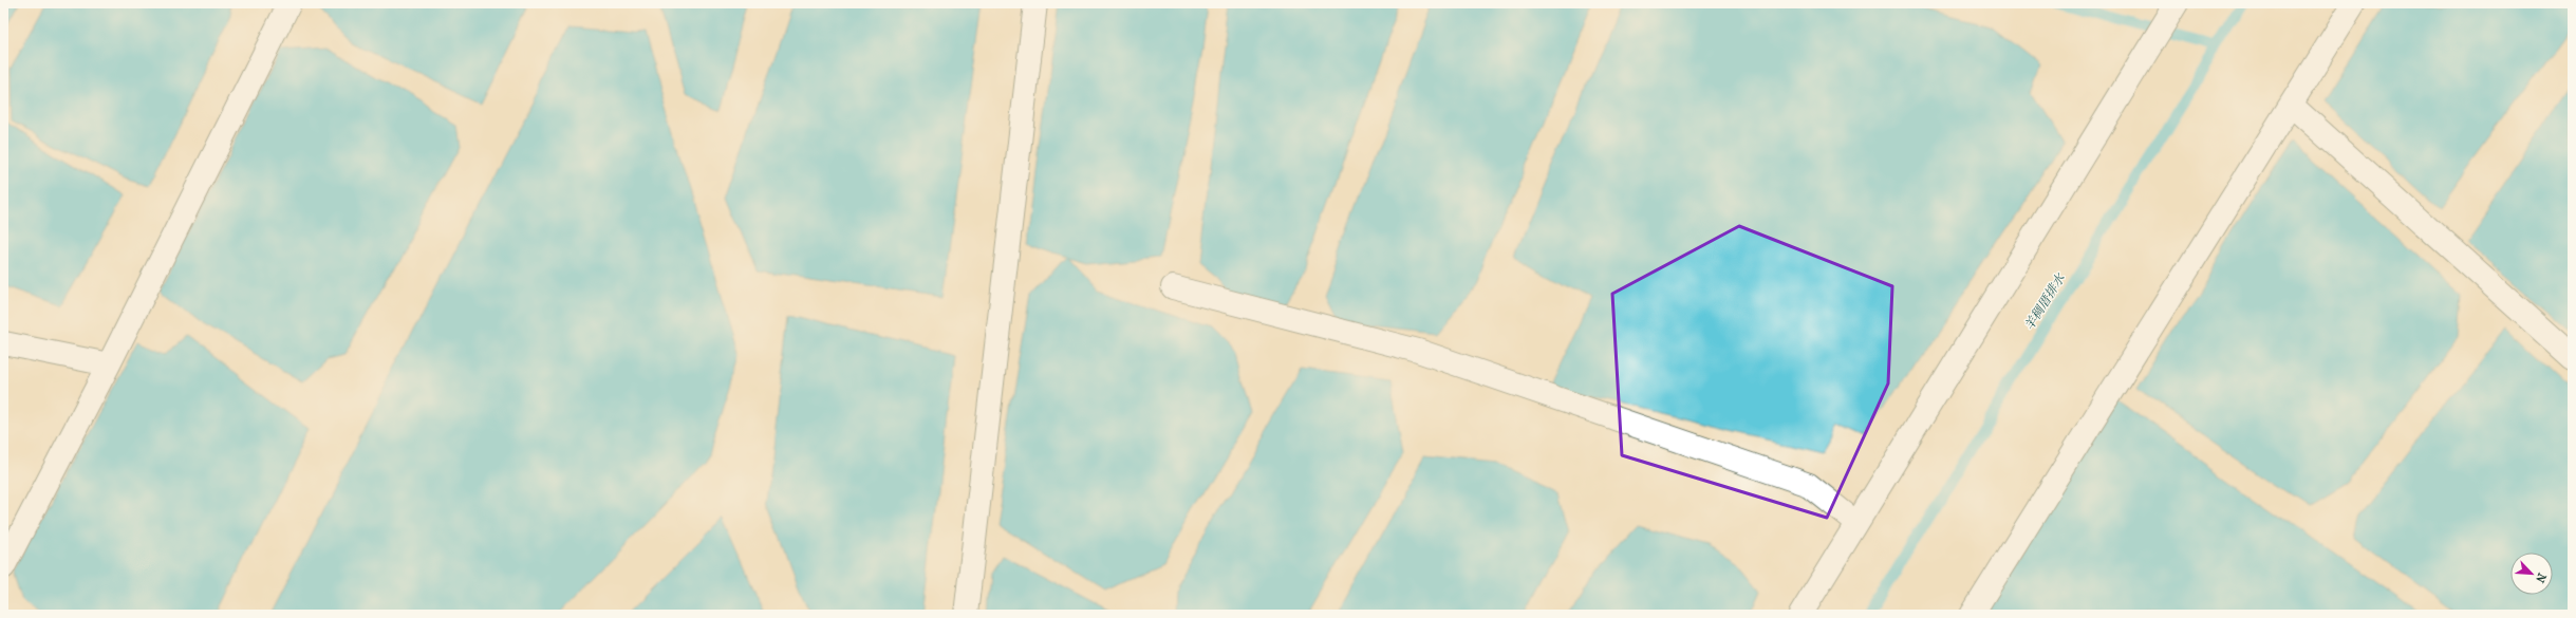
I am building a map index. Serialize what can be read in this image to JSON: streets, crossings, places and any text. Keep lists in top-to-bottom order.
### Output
{
  "water": ["羊稠厝排水"],
  "north": "bottom right"
}
